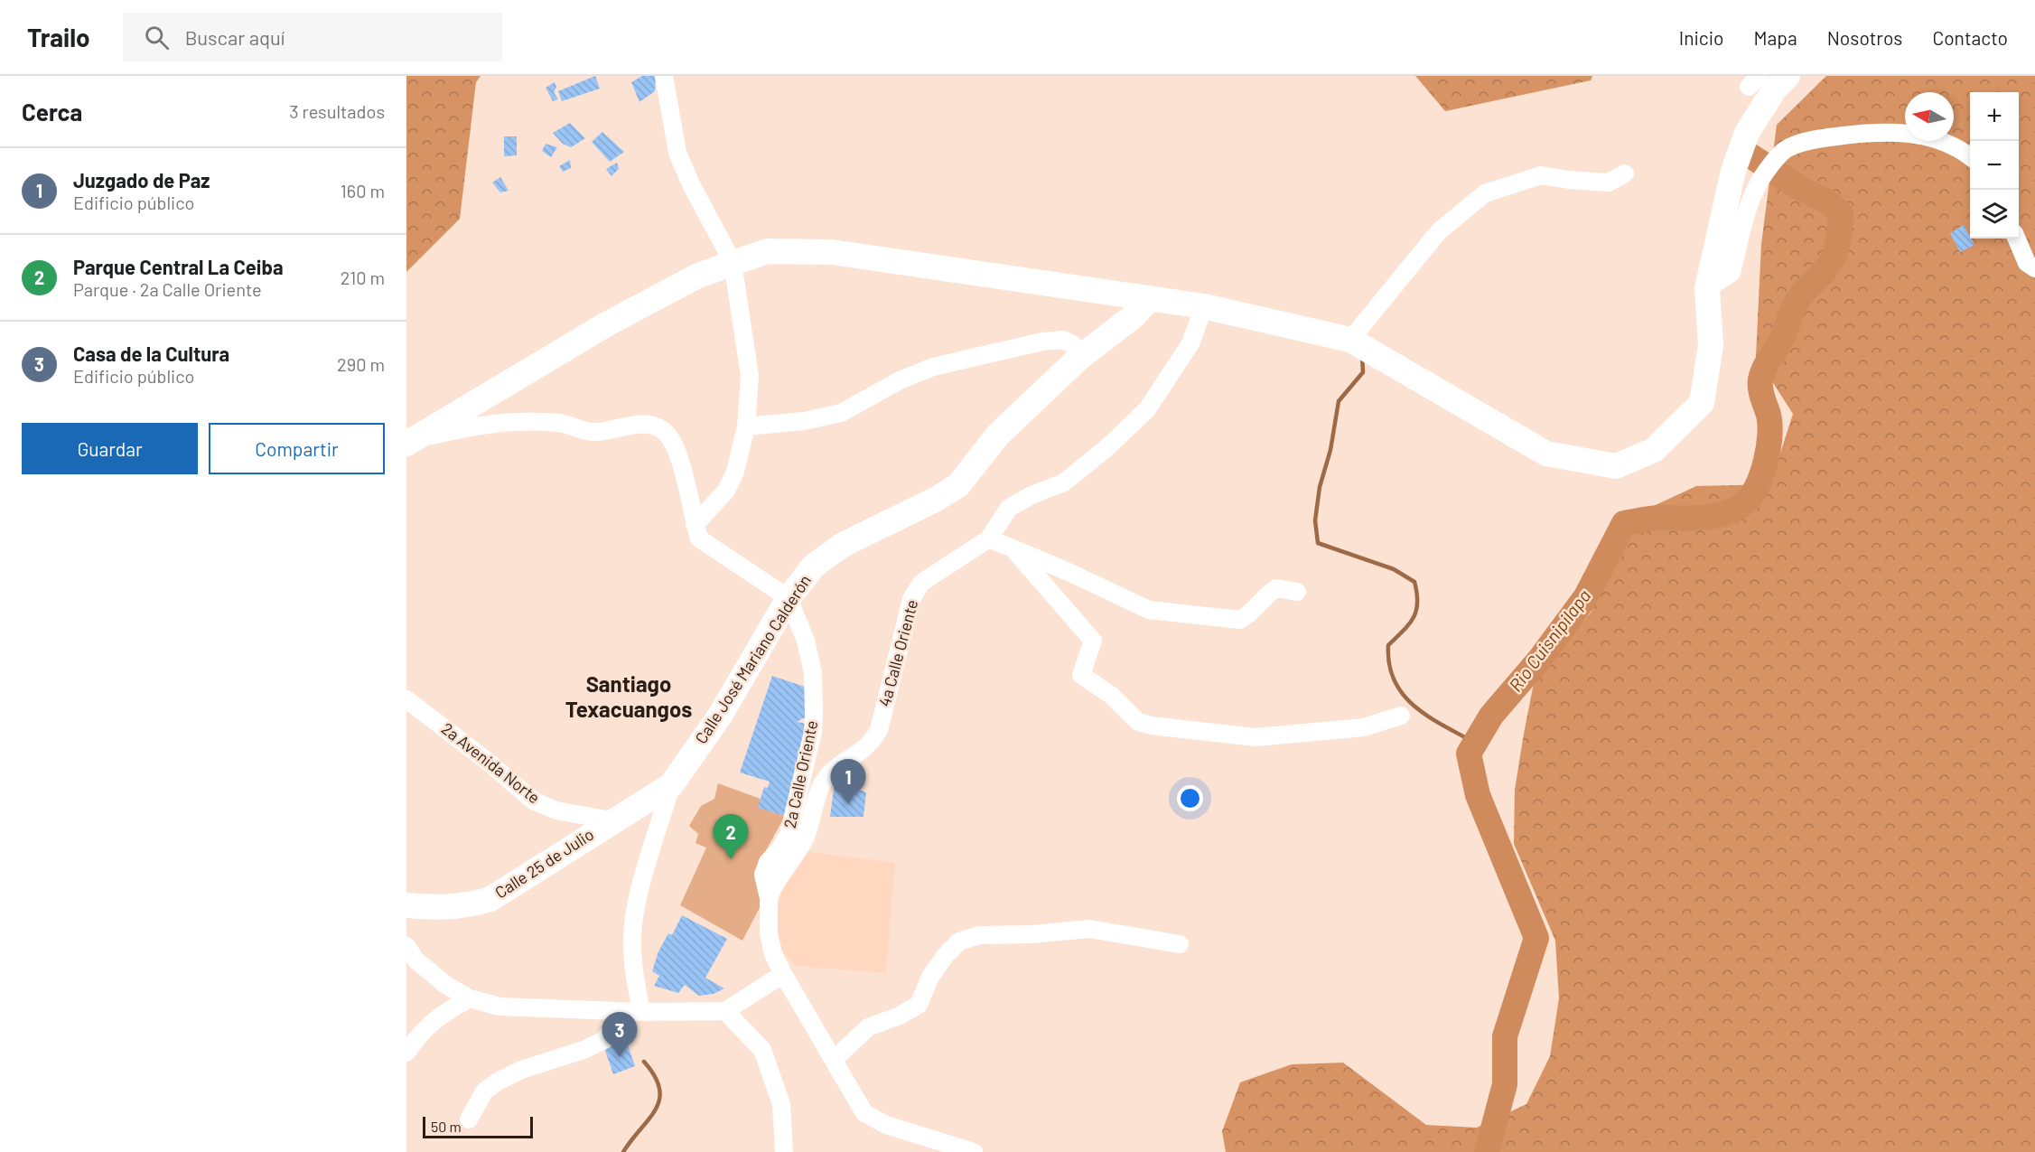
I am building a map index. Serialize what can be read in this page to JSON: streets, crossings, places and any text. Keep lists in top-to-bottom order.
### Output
{
  "streets": {
    "street": [
      "4a Calle Oriente",
      "Calle José Mariano Calderón",
      "2a Avenida Norte",
      "2a Calle Oriente",
      "Calle 25 de Julio"
    ]
  },
  "crossings": [
    ["4a Calle Oriente", "2a Calle Oriente"],
    ["Calle José Mariano Calderón", "2a Calle Oriente"],
    ["Calle José Mariano Calderón", "Calle 25 de Julio"],
    ["2a Avenida Norte", "Calle 25 de Julio"]
  ],
  "districts": ["Santiago Texacuangos"],
  "water": ["Rio Cuisnipilapa"],
  "scale_bar": "50 m",
  "north": "left",
  "page": {
    "header": "Trailo",
    "search": "Buscar aquí",
    "nav": [
      "Inicio",
      "Mapa",
      "Nosotros",
      "Contacto"
    ],
    "heading": ["Cerca", "3 resultados"],
    "map_buttons": ["+", "−"],
    "list": [
      {
        "mark": "1",
        "name": "Juzgado de Paz",
        "note": "Edificio público",
        "value": "160 m"
      },
      {
        "mark": "2",
        "name": "Parque Central La Ceiba",
        "note": "Parque · 2a Calle Oriente",
        "value": "210 m"
      },
      {
        "mark": "3",
        "name": "Casa de la Cultura",
        "note": "Edificio público",
        "value": "290 m"
      }
    ],
    "buttons": ["Guardar", "Compartir"],
    "pins": ["1", "2", "3"],
    "scale": "50 m"
  }
}
